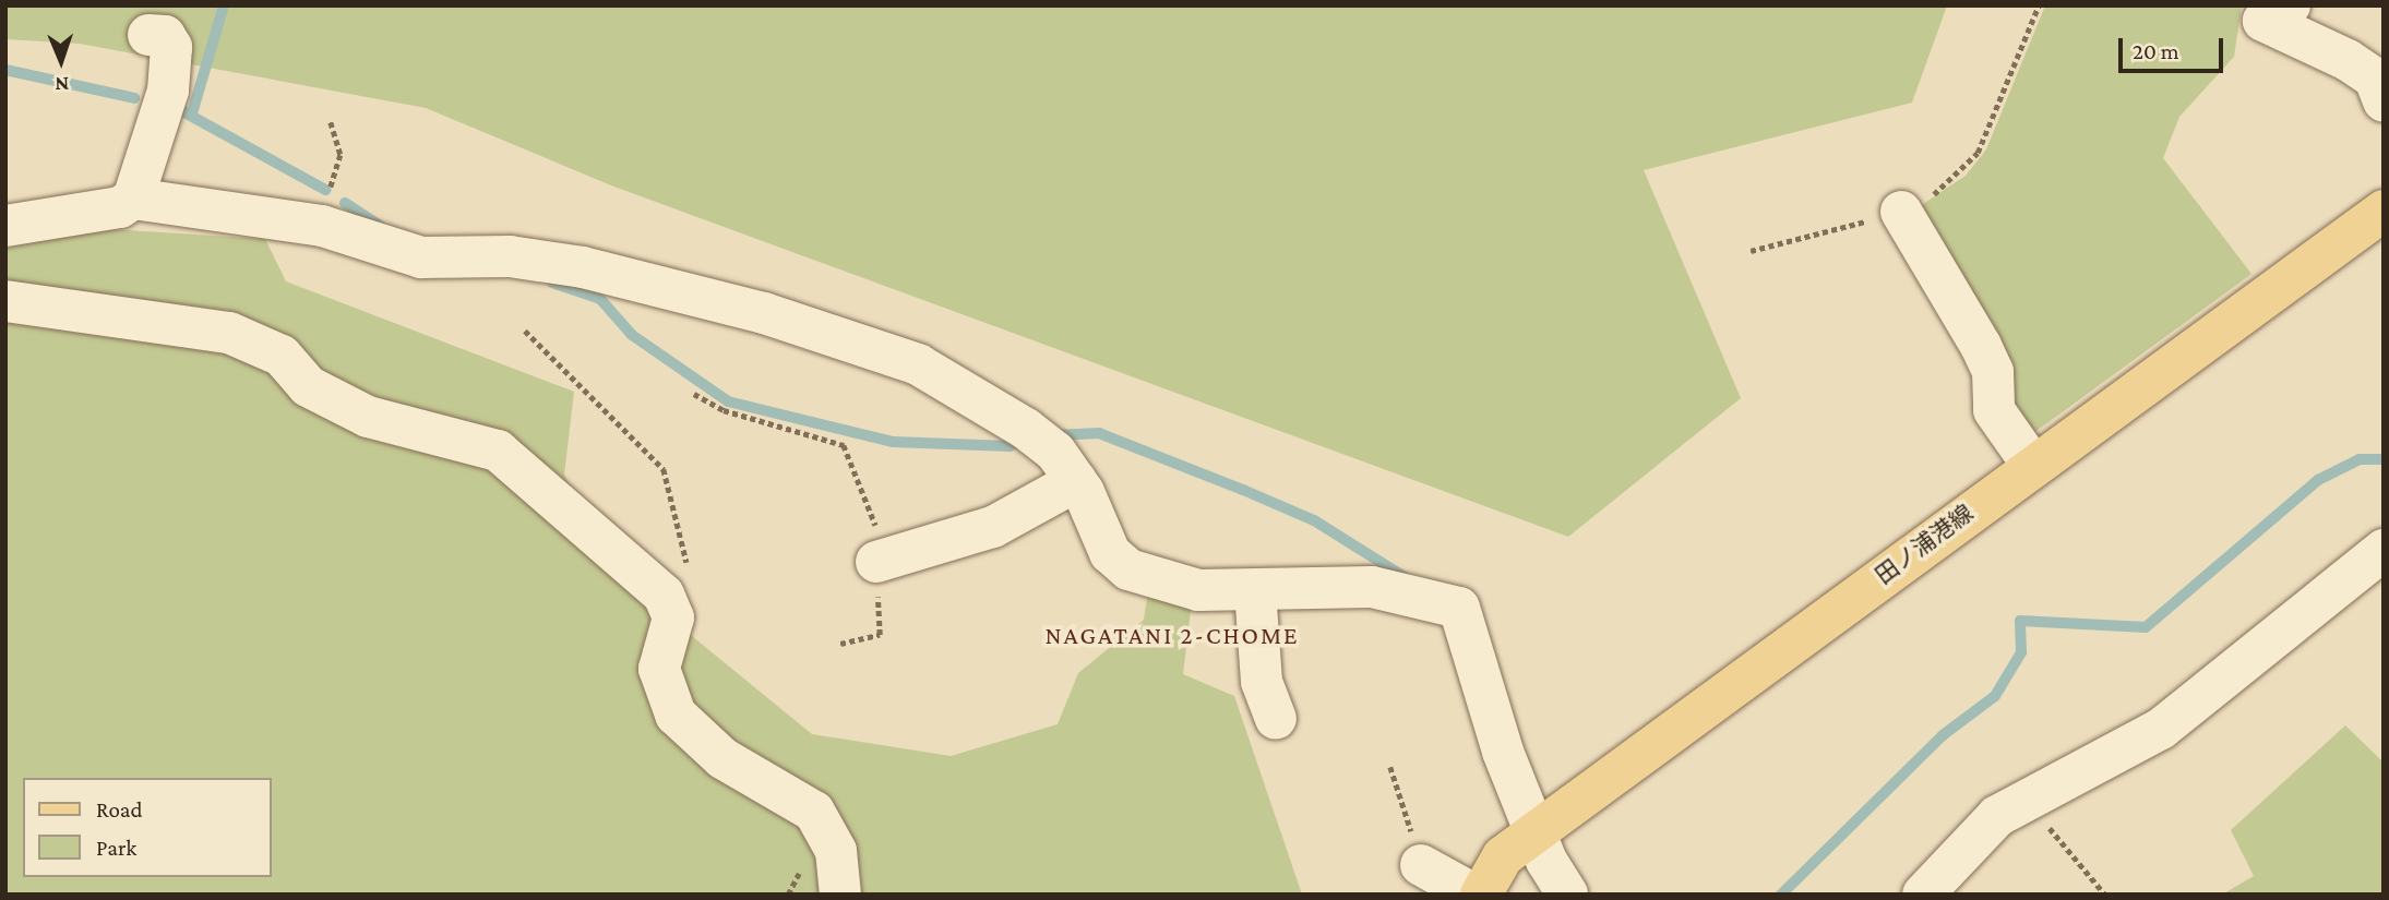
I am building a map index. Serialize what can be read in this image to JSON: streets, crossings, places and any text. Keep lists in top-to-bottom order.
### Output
{
  "streets": {
    "main road": ["田ノ浦港線"]
  },
  "districts": ["NAGATANI 2-CHOME"],
  "legend": ["Road", "Park"],
  "scale_bar": "20 m",
  "north": "bottom"
}
